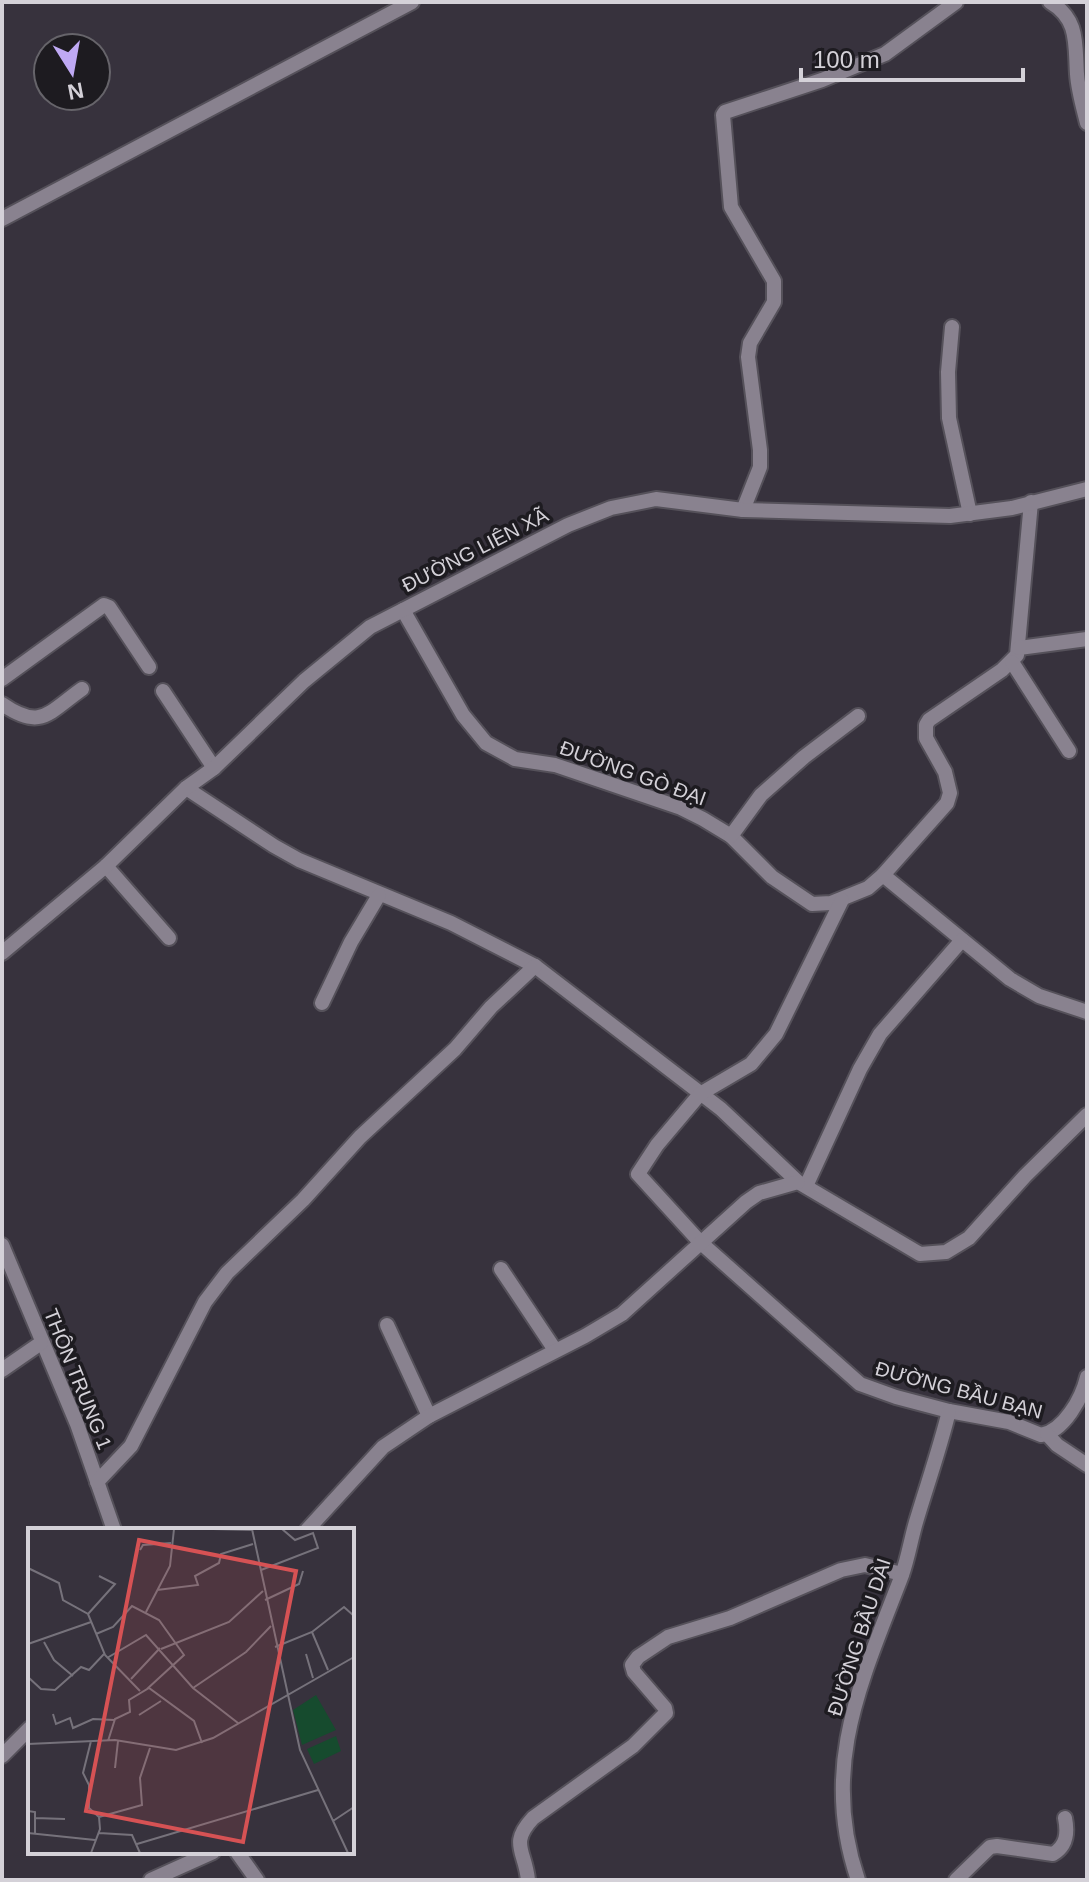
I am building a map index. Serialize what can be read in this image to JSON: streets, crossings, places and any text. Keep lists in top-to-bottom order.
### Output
{
  "streets": {
    "street": [
      "ĐƯỜNG LIÊN XÃ",
      "ĐƯỜNG GÒ ĐẠI",
      "THÔN TRUNG 1",
      "ĐƯỜNG BẦU BẠN",
      "ĐƯỜNG BẦU DÀI"
    ]
  },
  "crossings": [
    ["ĐƯỜNG LIÊN XÃ", "ĐƯỜNG GÒ ĐẠI"],
    ["ĐƯỜNG BẦU BẠN", "ĐƯỜNG BẦU DÀI"]
  ],
  "scale_bar": "100 m",
  "north": "bottom"
}
